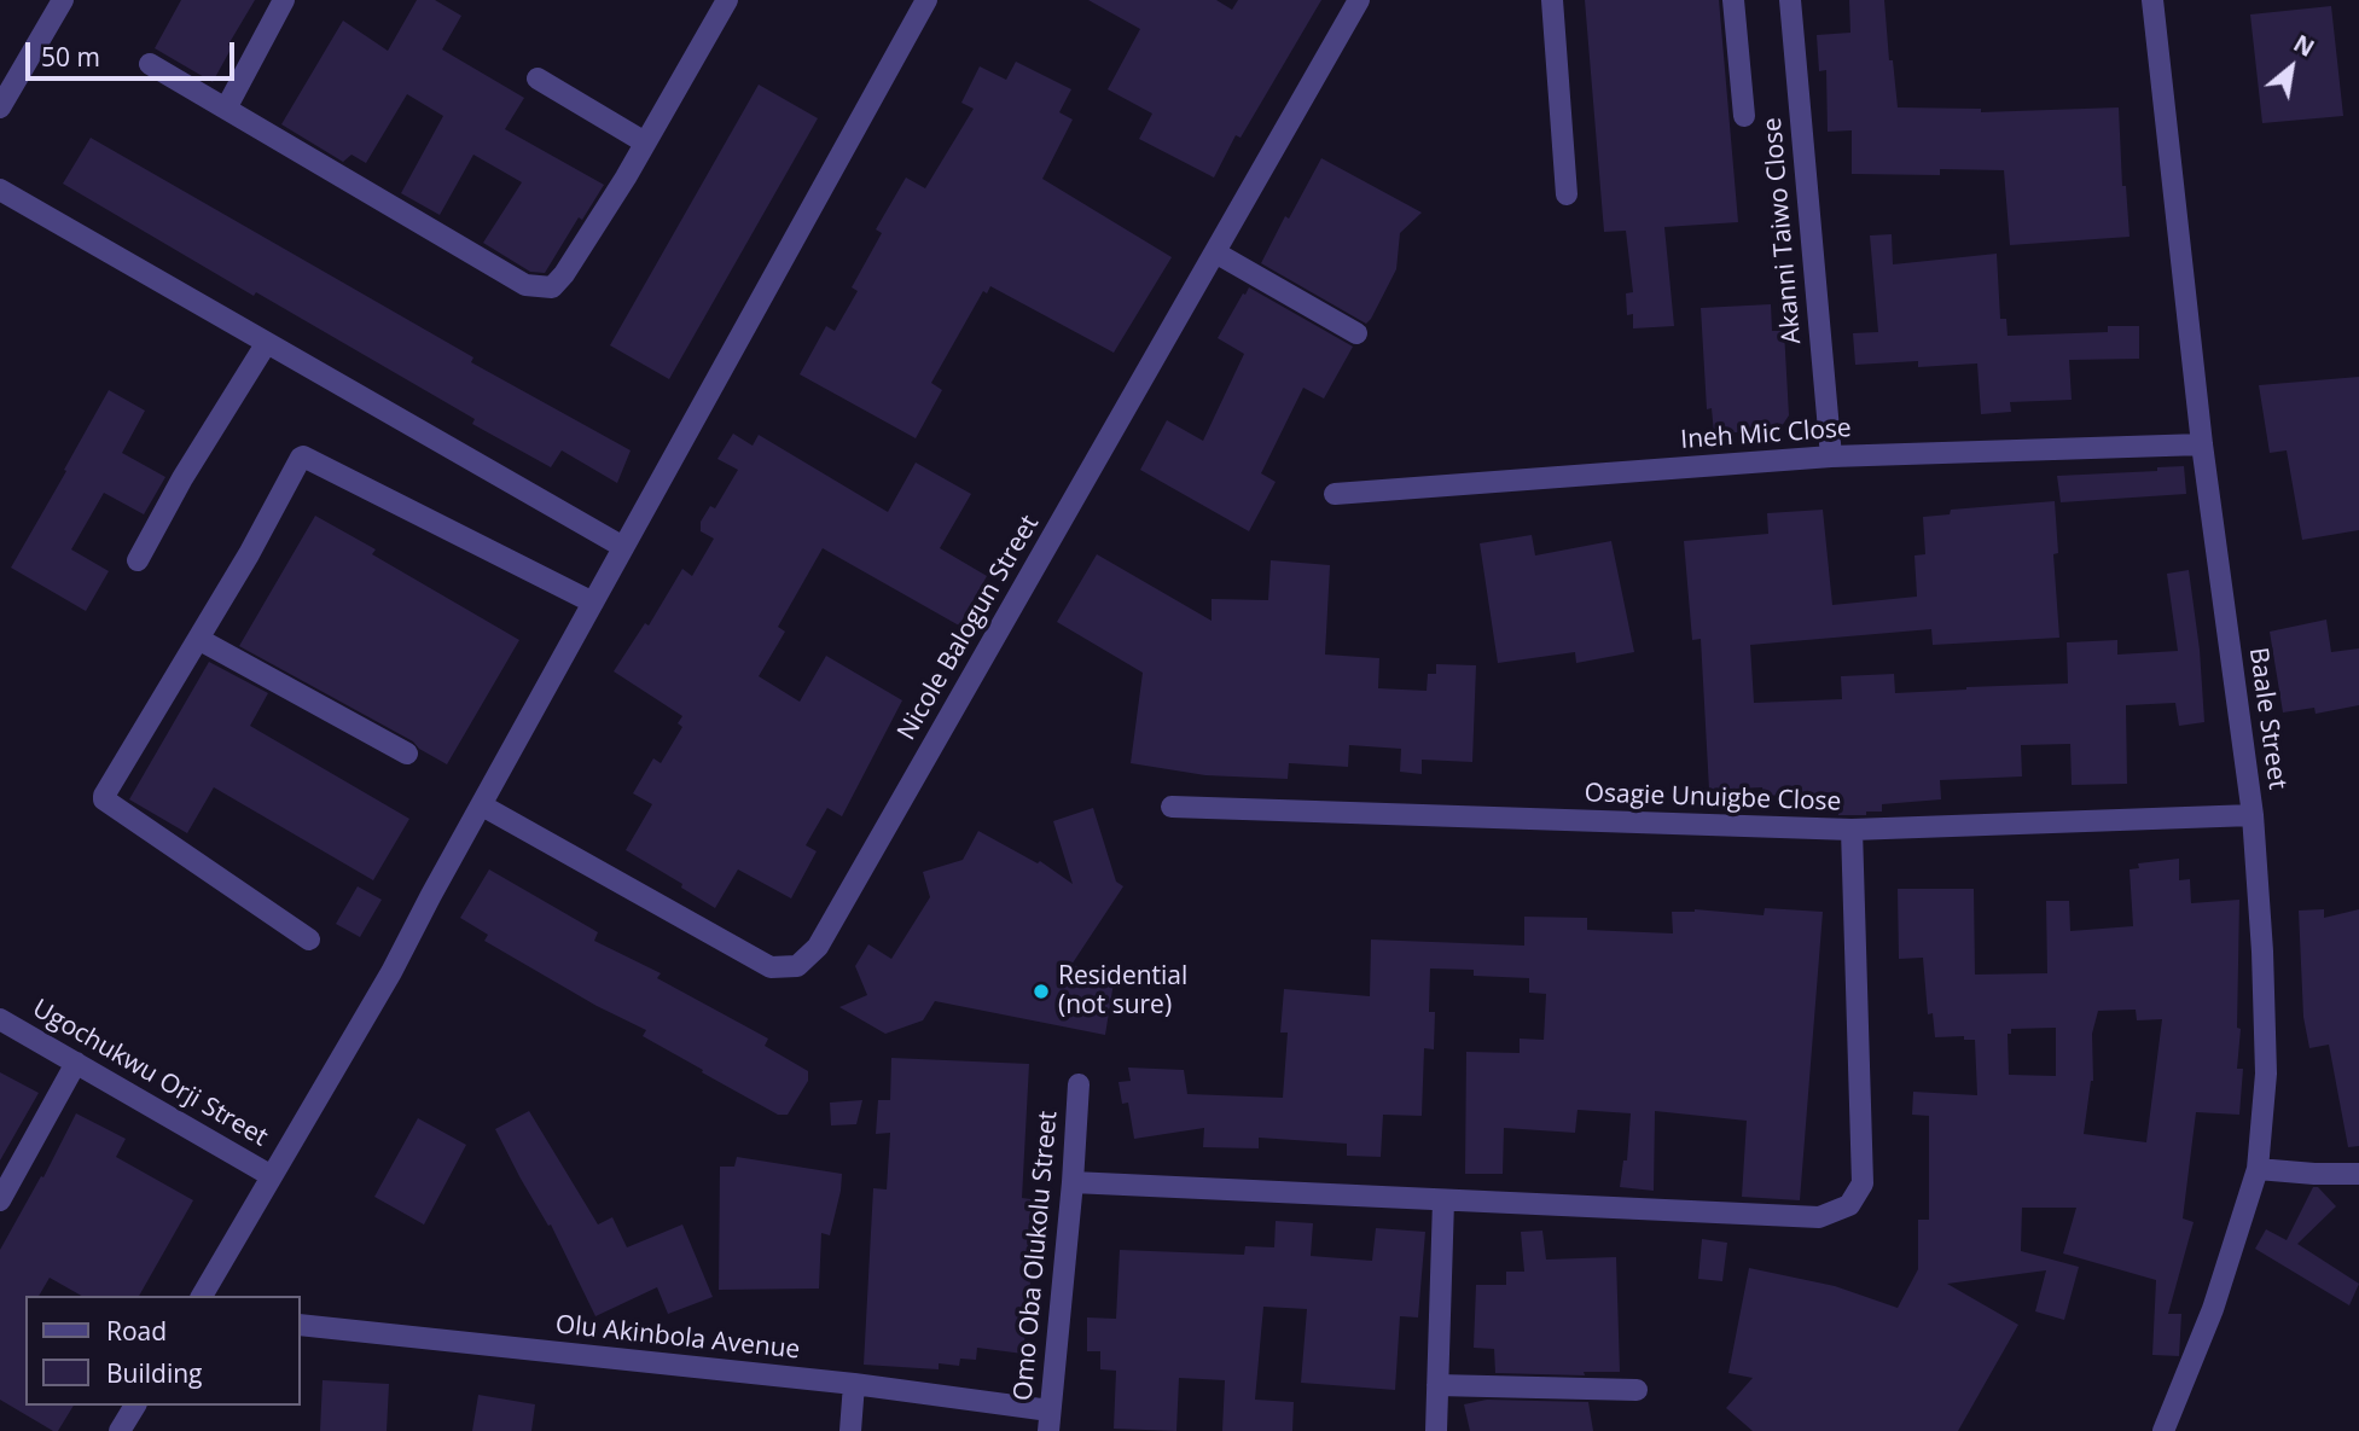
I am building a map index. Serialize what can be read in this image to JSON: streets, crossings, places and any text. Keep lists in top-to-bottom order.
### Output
{
  "streets": {
    "street": [
      "Akanni Taiwo Close",
      "Ineh Mic Close",
      "Nicole Balogun Street",
      "Baale Street",
      "Osagie Unuigbe Close",
      "Ugochukwu Orji Street",
      "Omo Oba Olukolu Street",
      "Olu Akinbola Avenue"
    ]
  },
  "crossings": [
    ["Akanni Taiwo Close", "Ineh Mic Close"],
    ["Ineh Mic Close", "Baale Street"],
    ["Baale Street", "Osagie Unuigbe Close"],
    ["Omo Oba Olukolu Street", "Olu Akinbola Avenue"]
  ],
  "places": ["Residential (not sure)"],
  "legend": ["Road", "Building"],
  "scale_bar": "50 m",
  "north": "top right"
}
